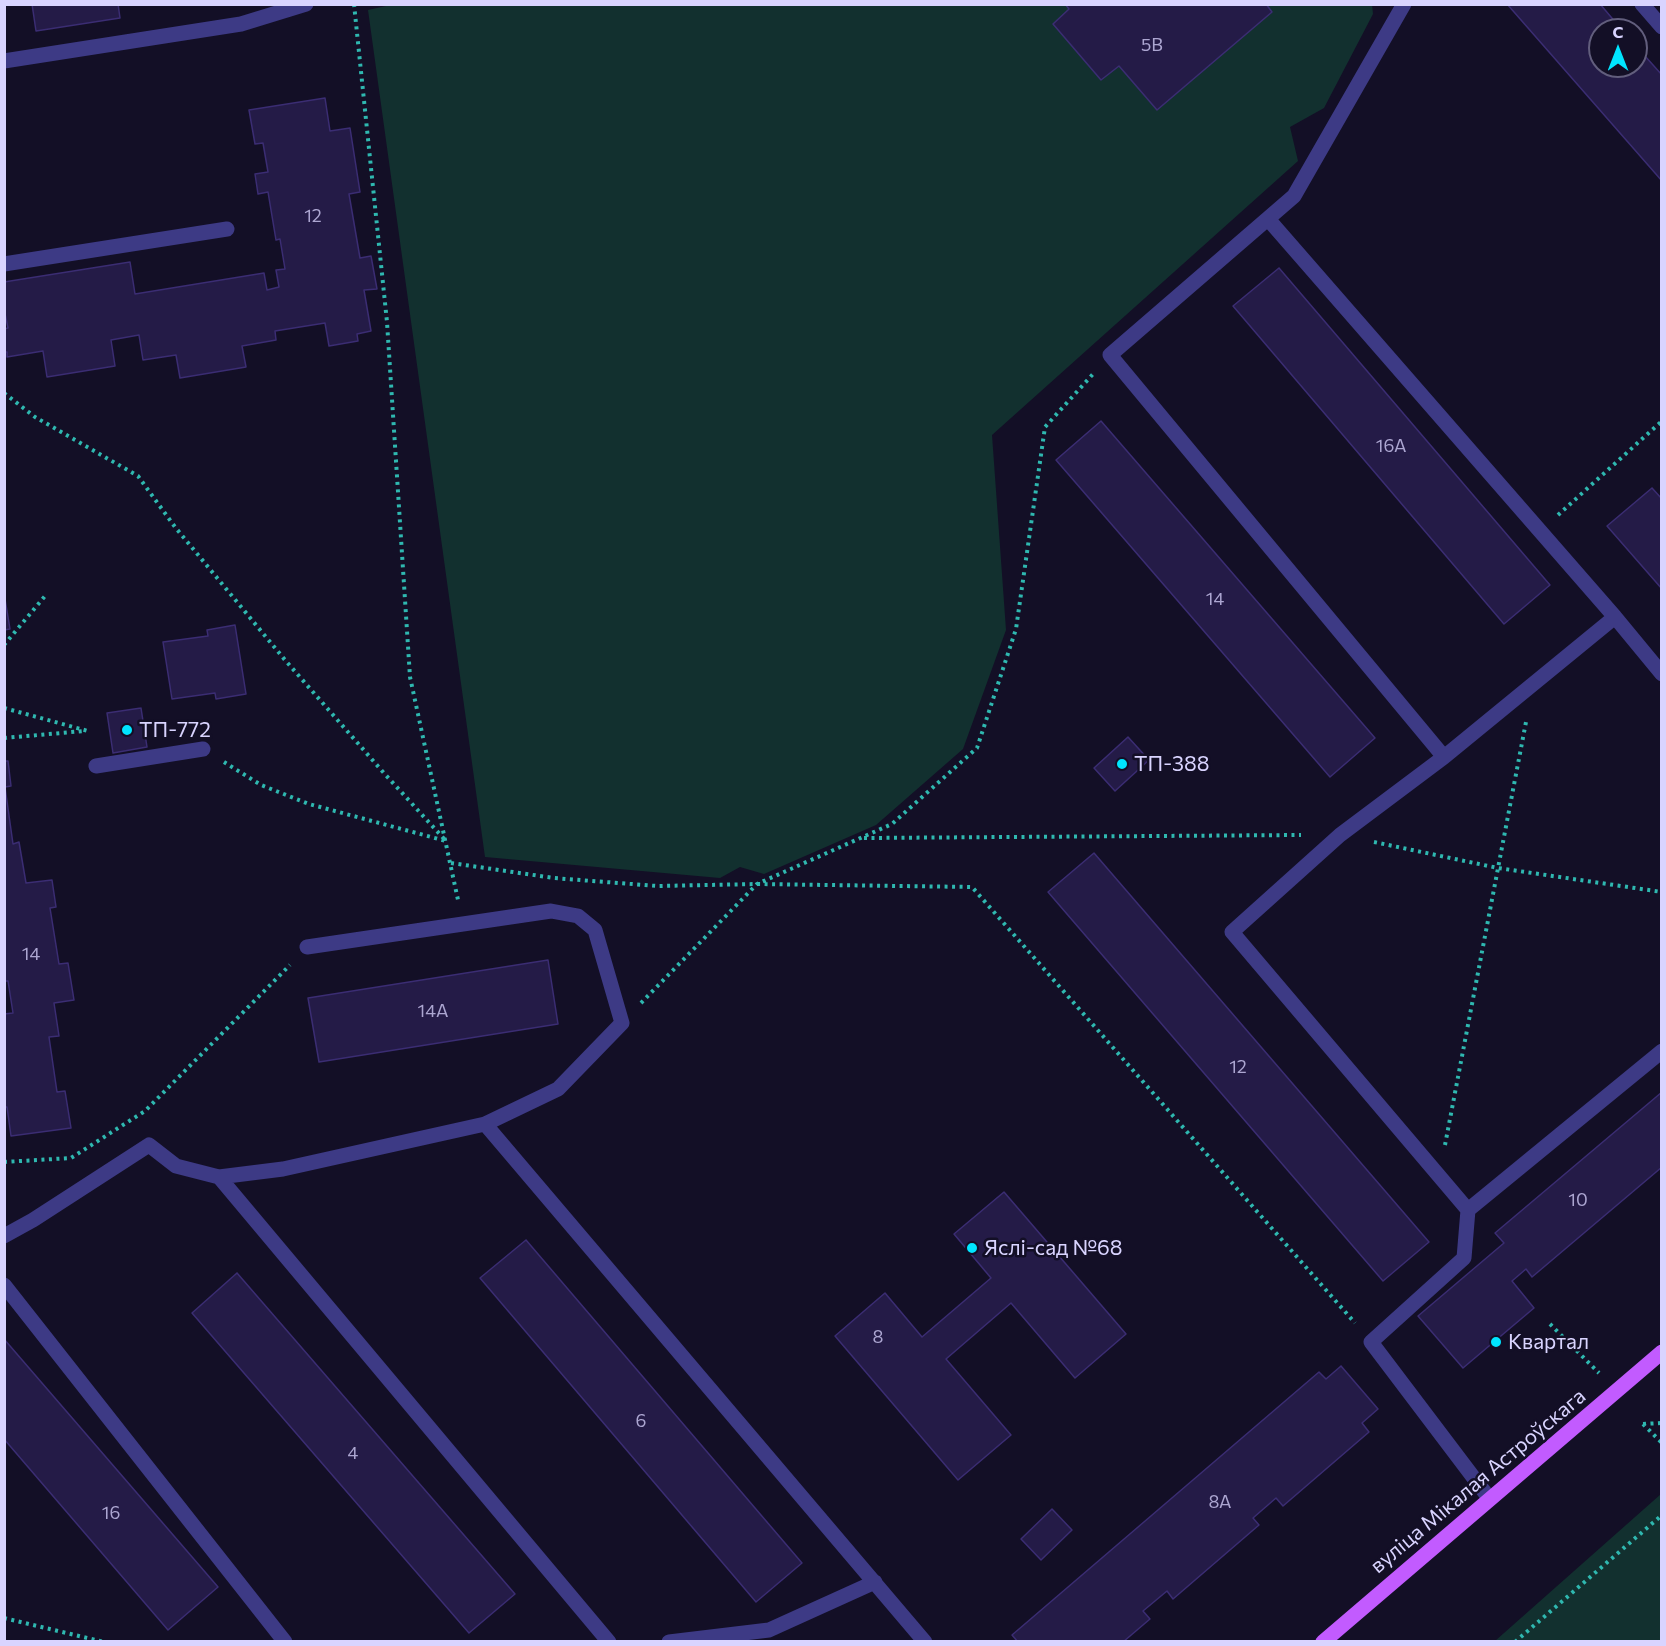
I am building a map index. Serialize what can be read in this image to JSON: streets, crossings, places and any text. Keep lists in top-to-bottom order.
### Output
{
  "streets": {
    "main road": ["вуліца Мікалая Астроўскага"]
  },
  "places": [
    "ТП-772",
    "ТП-388",
    "Яслі-сад №68",
    "Квартал"
  ],
  "house_numbers": [
    "5В",
    "12",
    "16А",
    "14",
    "14",
    "14А",
    "12",
    "10",
    "8",
    "6",
    "4",
    "8А",
    "16"
  ],
  "north": "top"
}
